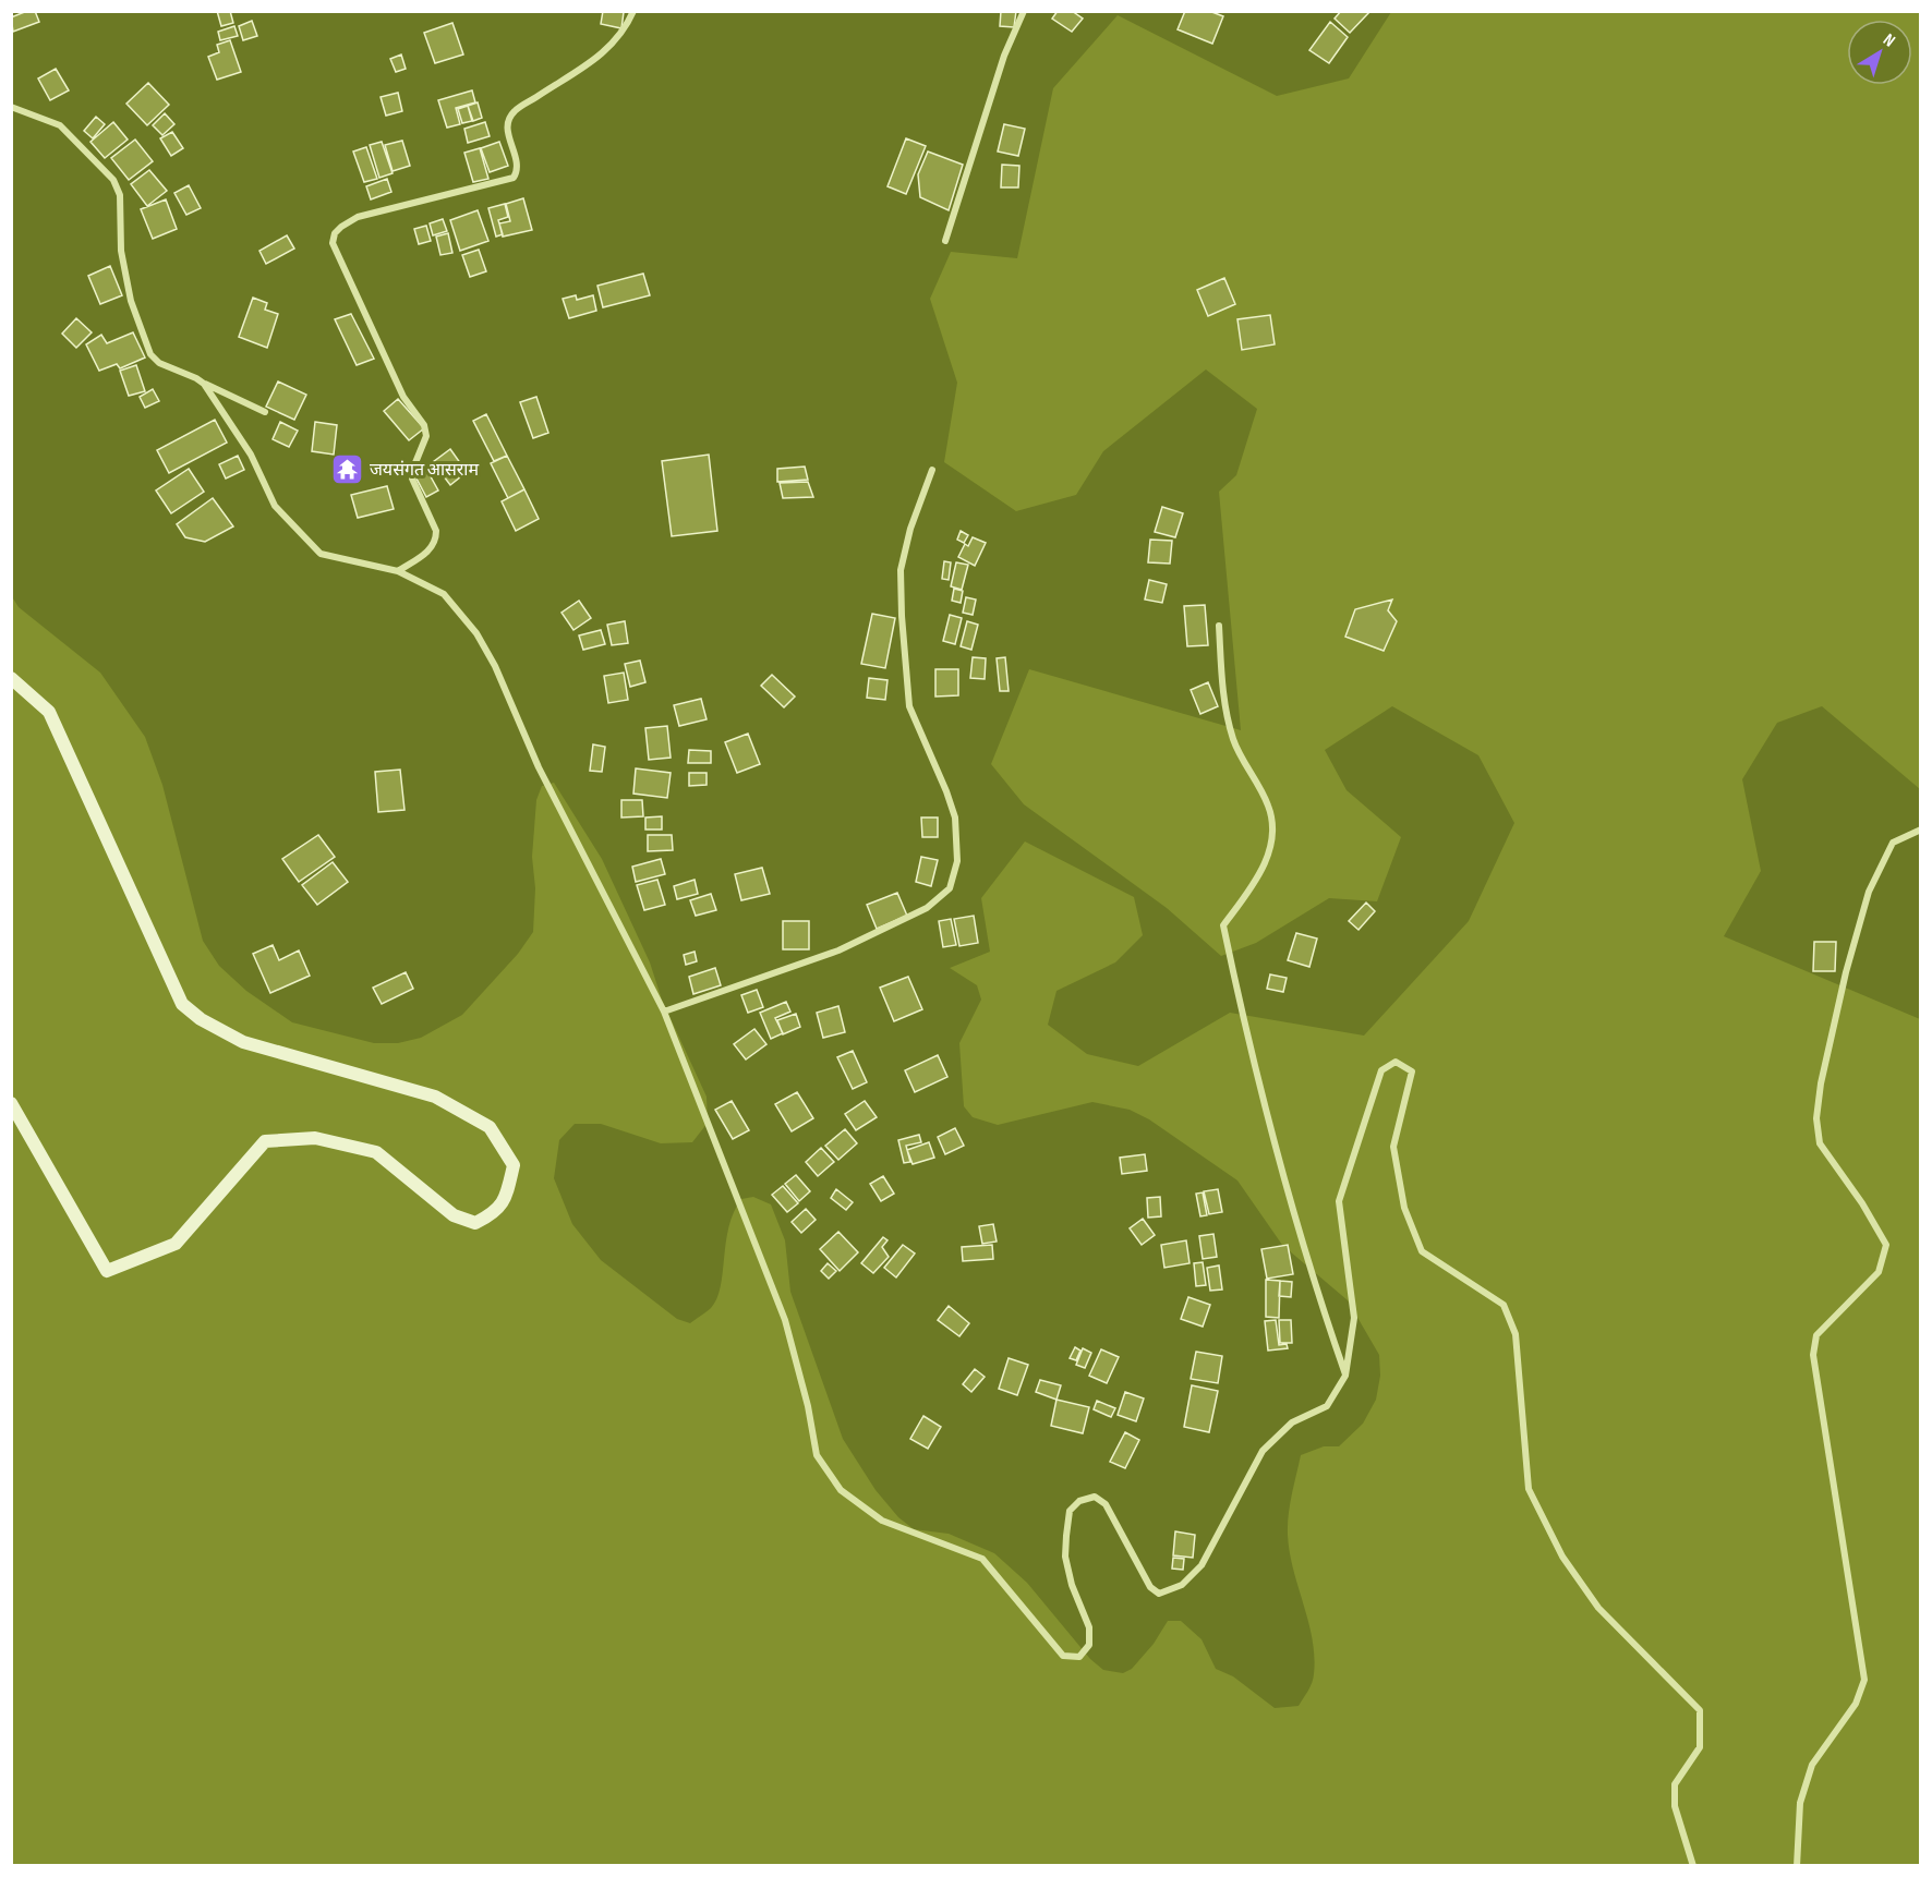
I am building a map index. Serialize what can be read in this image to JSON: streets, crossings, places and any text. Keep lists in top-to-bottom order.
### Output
{
  "places": {
    "temple": ["जयसंगत आसराम"]
  },
  "north": "top right"
}
